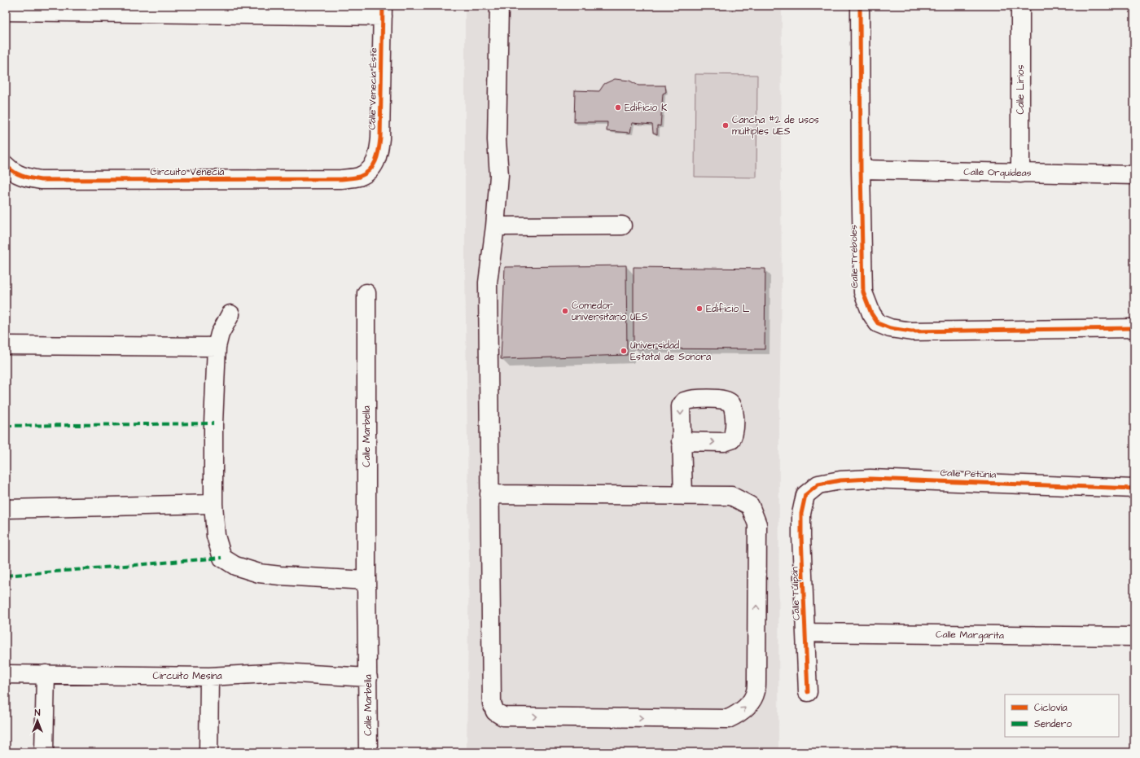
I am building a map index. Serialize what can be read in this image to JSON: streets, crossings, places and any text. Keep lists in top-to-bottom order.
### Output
{
  "streets": {
    "street": [
      "Calle Venecia Éste",
      "Calle Lirios",
      "Circuito Venecia",
      "Calle Orquídeas",
      "Calle Tréboles",
      "Calle Marbella",
      "Calle Petunia",
      "Calle Tulipán",
      "Calle Margarita",
      "Circuito Mesina"
    ]
  },
  "crossings": [
    ["Calle Venecia Éste", "Circuito Venecia"],
    ["Calle Lirios", "Calle Orquídeas"],
    ["Calle Orquídeas", "Calle Tréboles"],
    ["Calle Marbella", "Circuito Mesina"],
    ["Calle Petunia", "Calle Tulipán"],
    ["Calle Tulipán", "Calle Margarita"]
  ],
  "places": [
    "Edificio K",
    "Cancha #2 de usos múltiples UES",
    "Edificio L",
    "Comedor universitario UES",
    "Universidad Estatal de Sonora"
  ],
  "legend": ["Ciclovía", "Sendero"],
  "north": "top"
}
